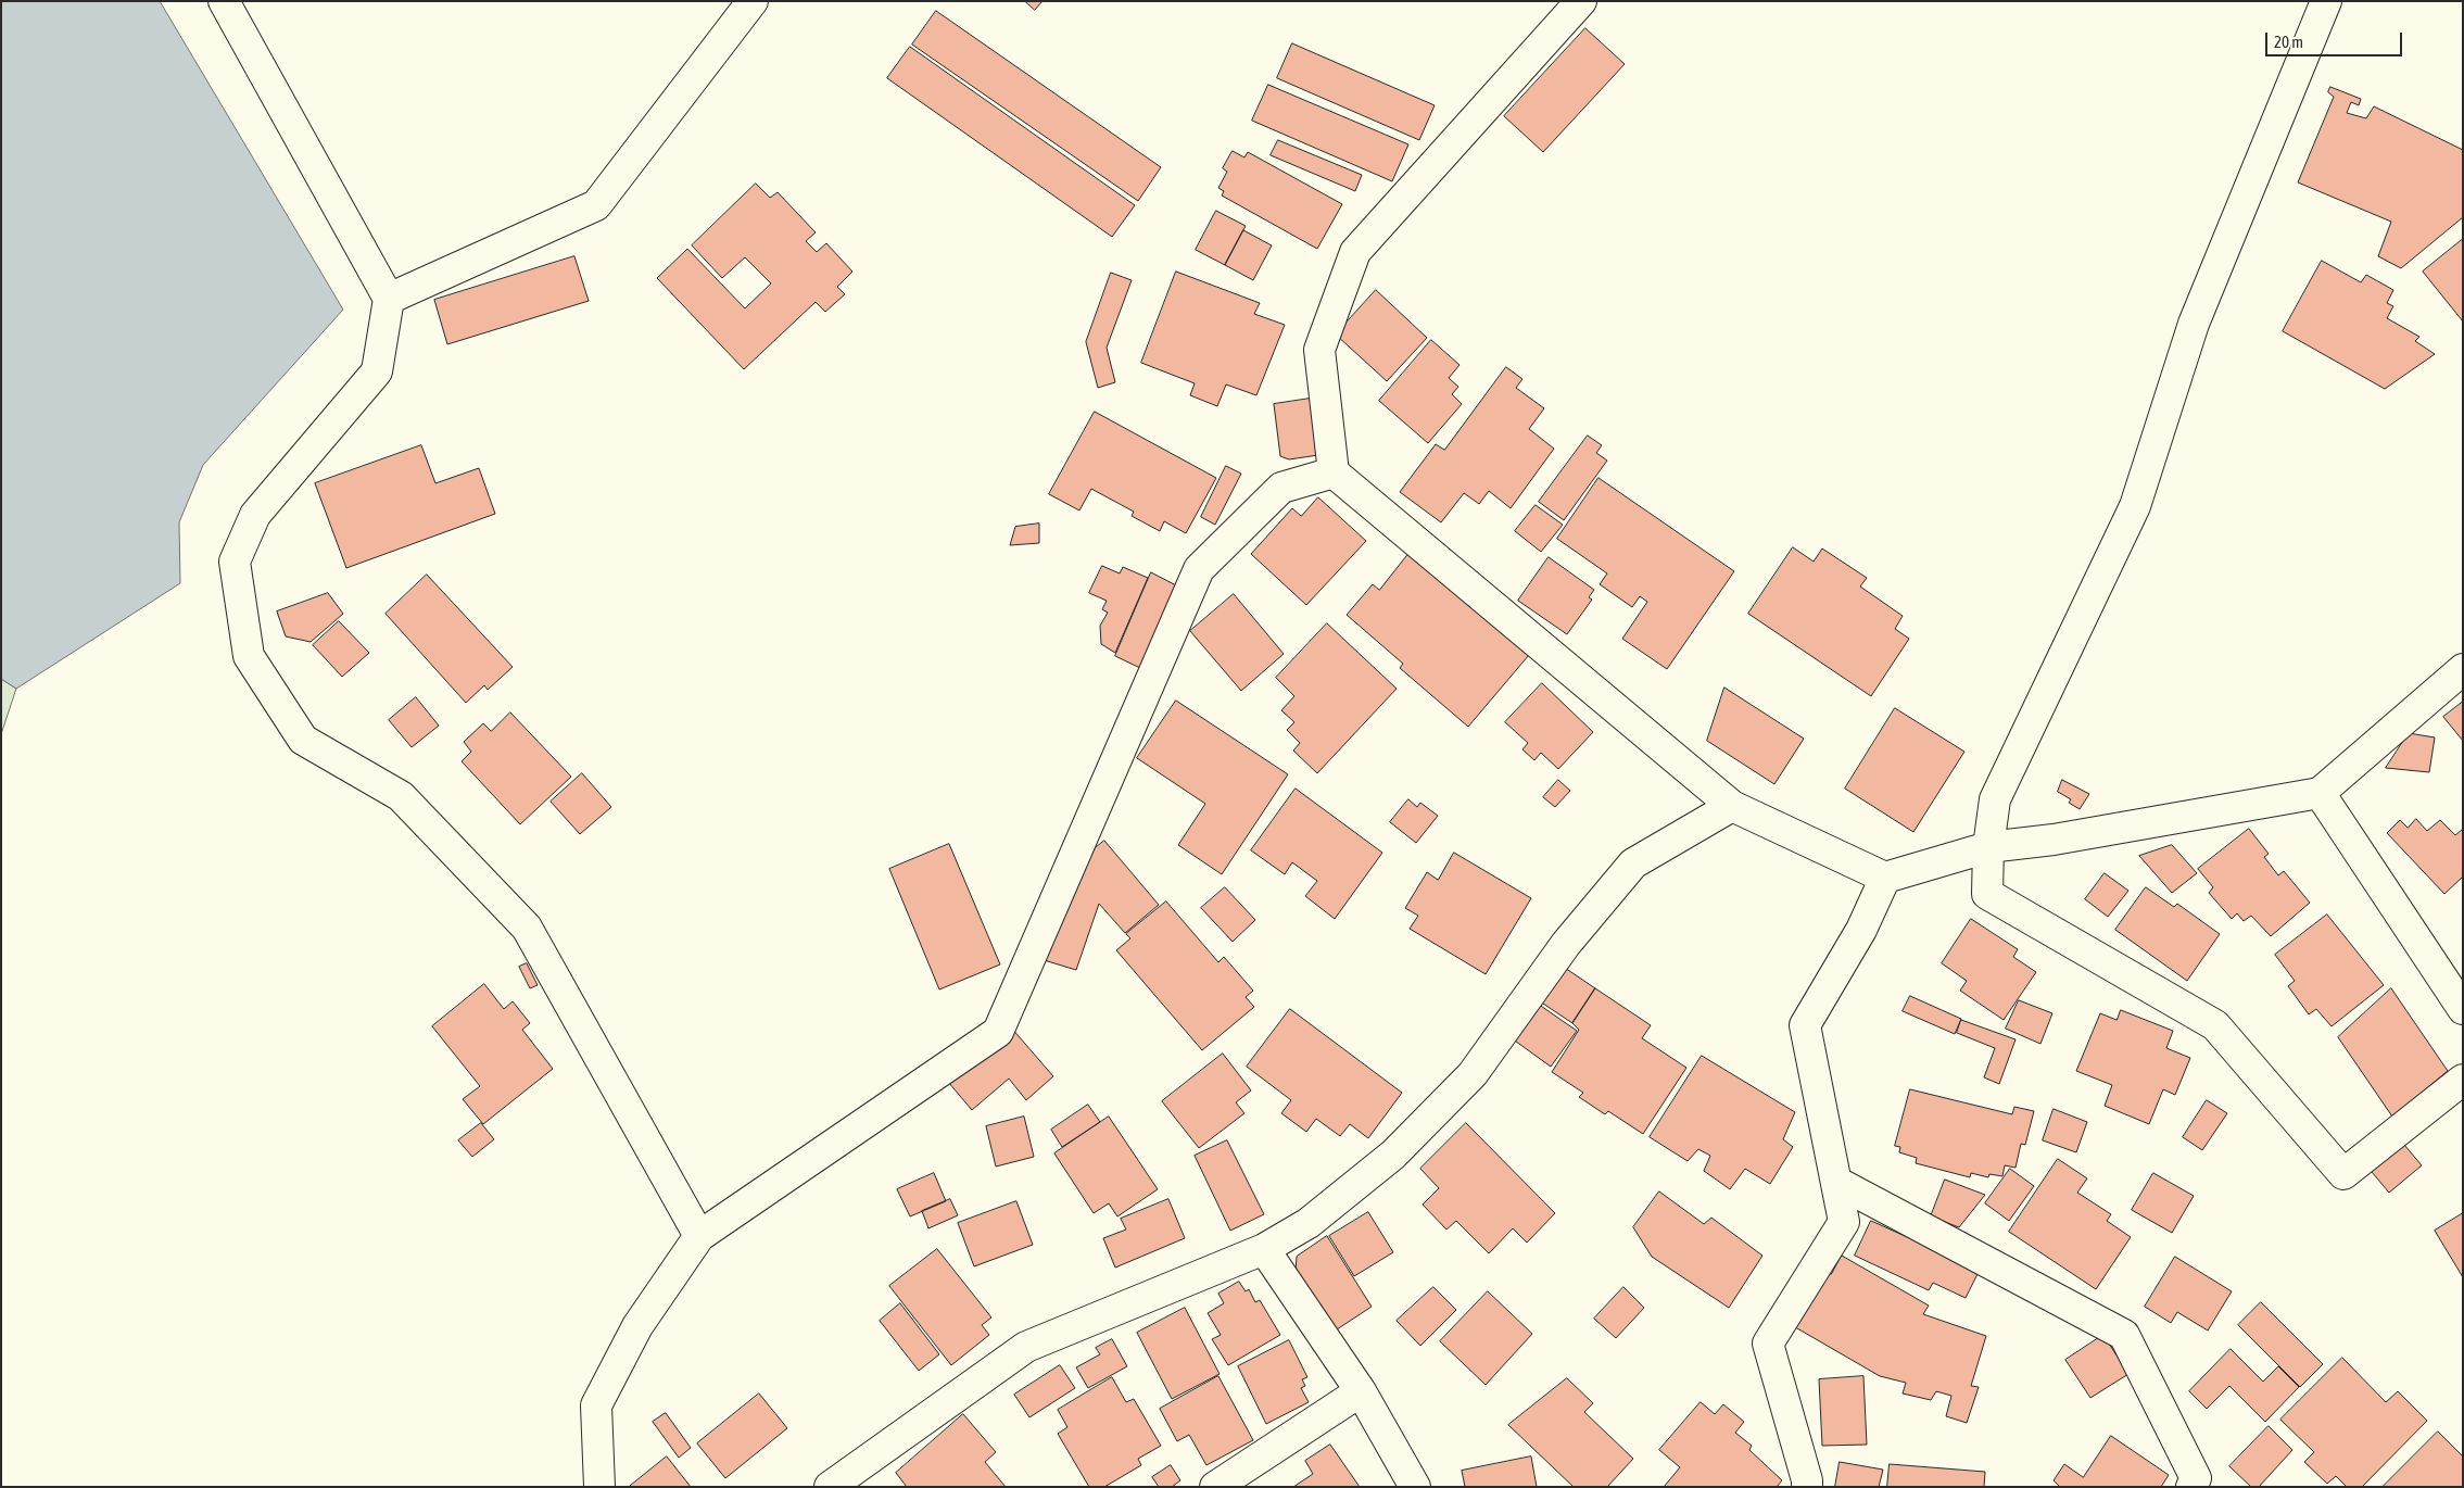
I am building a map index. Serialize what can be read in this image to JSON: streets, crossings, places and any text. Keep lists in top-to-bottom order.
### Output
{
  "scale_bar": "20 m"
}
